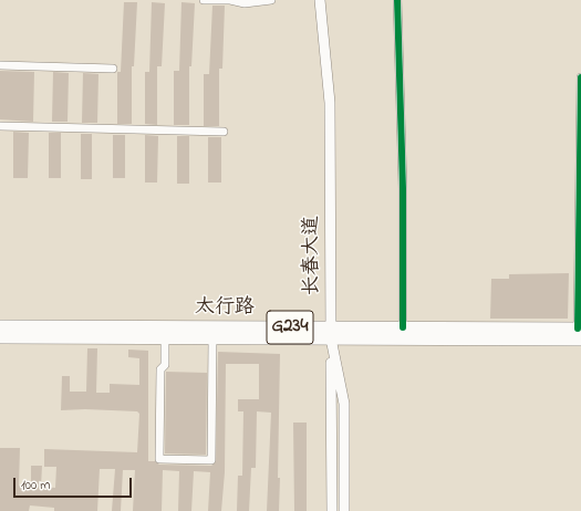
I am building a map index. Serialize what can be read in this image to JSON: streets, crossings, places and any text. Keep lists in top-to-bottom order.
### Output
{
  "streets": {
    "highway": ["太行路", "G234"],
    "main road": ["长春大道"]
  },
  "crossings": [
    ["长春大道", "太行路"]
  ],
  "scale_bar": "100 m"
}
